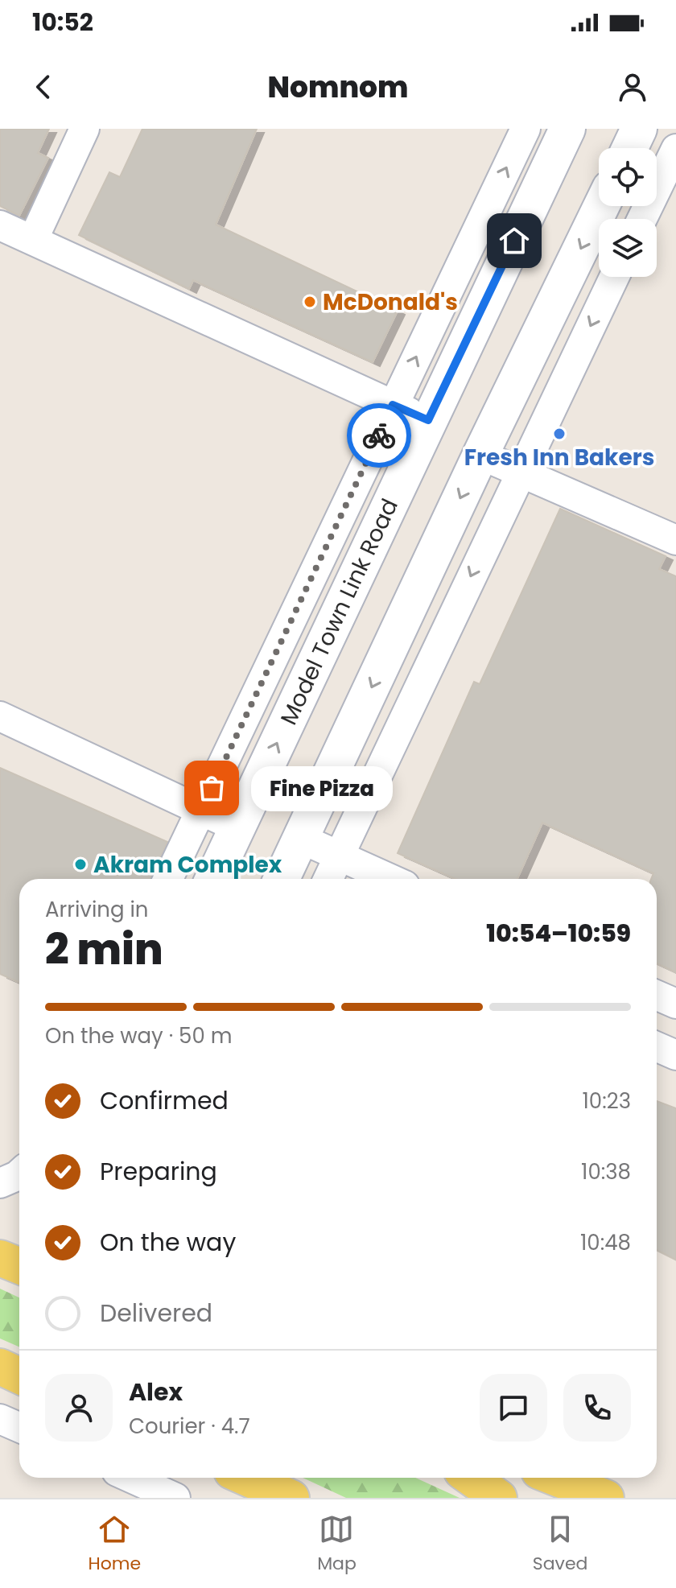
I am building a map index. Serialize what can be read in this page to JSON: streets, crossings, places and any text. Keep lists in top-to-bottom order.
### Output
{
  "streets": {
    "main road": ["Model Town Link Road"]
  },
  "places": [
    "McDonald's",
    "Fresh Inn Bakers",
    "Fine Pizza",
    "Akram Complex"
  ],
  "page": {
    "status": "10:52",
    "header": "Nomnom",
    "bubble": "Fine Pizza",
    "heading": ["2 min", "Arriving in", "10:54–10:59"],
    "panel": ["Alex", "Courier · 4.7"],
    "bar": "On the way · 50 m",
    "list": [
      ["Confirmed", "10:23"],
      ["Preparing", "10:38"],
      ["On the way", "10:48"],
      "Delivered"
    ],
    "tabs": ["Home", "Map", "Saved"]
  }
}
